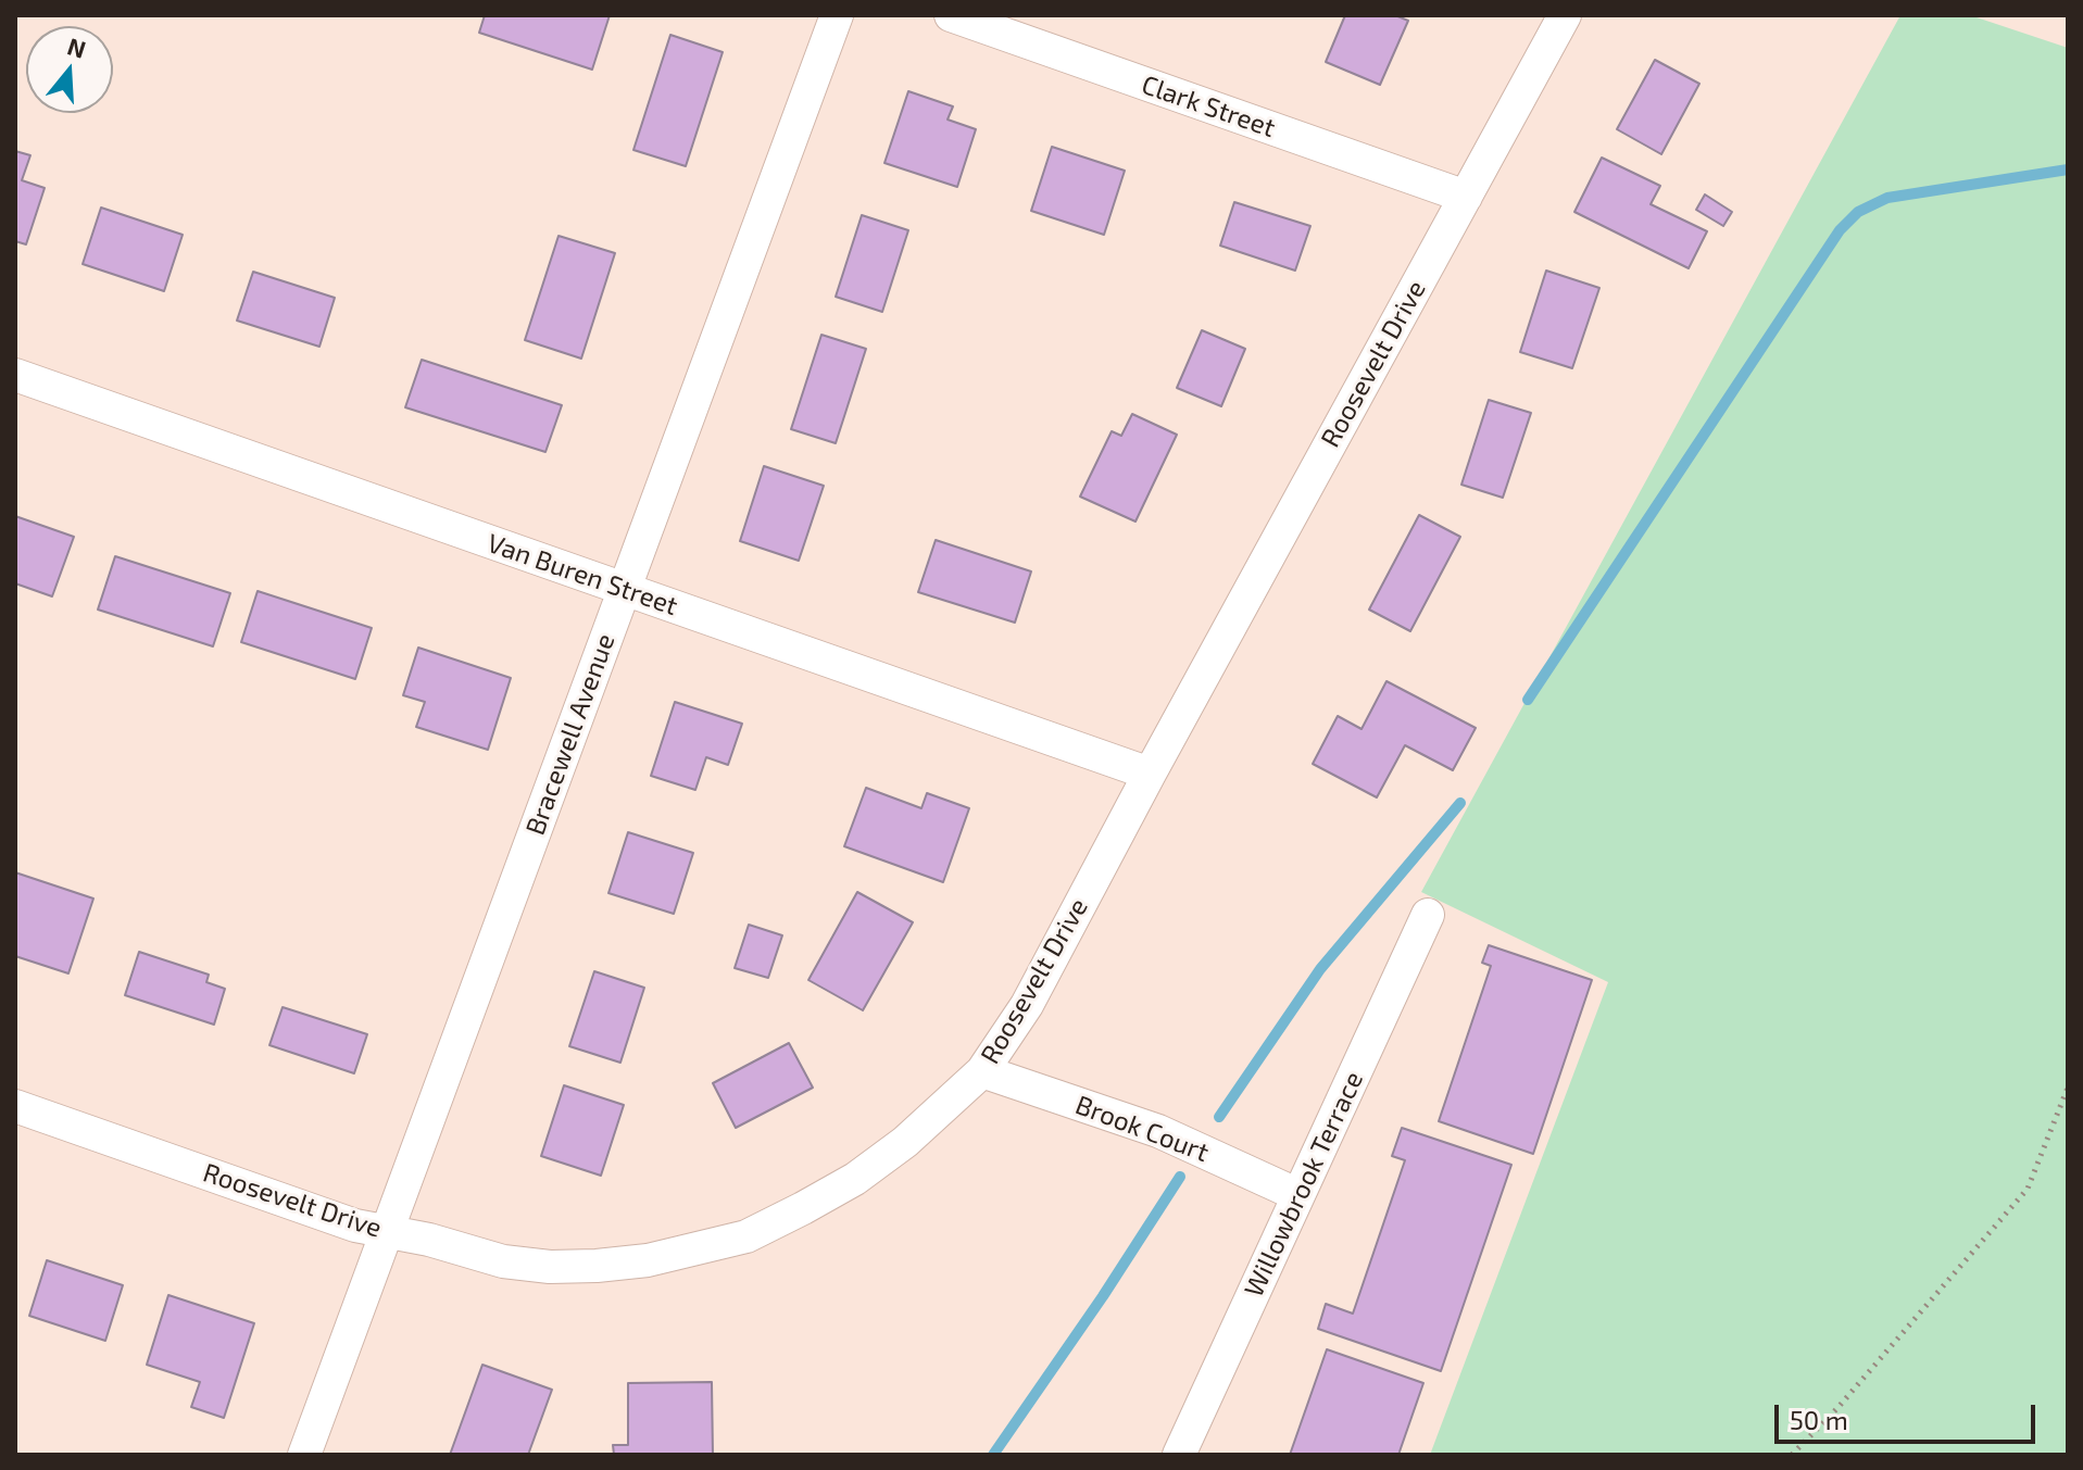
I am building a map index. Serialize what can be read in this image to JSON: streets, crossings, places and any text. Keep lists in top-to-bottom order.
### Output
{
  "streets": {
    "street": [
      "Clark Street",
      "Roosevelt Drive",
      "Van Buren Street",
      "Bracewell Avenue",
      "Brook Court",
      "Willowbrook Terrace"
    ]
  },
  "crossings": [
    ["Clark Street", "Roosevelt Drive"],
    ["Roosevelt Drive", "Van Buren Street"],
    ["Roosevelt Drive", "Bracewell Avenue"],
    ["Roosevelt Drive", "Brook Court"],
    ["Van Buren Street", "Bracewell Avenue"],
    ["Brook Court", "Willowbrook Terrace"]
  ],
  "scale_bar": "50 m",
  "north": "top"
}
